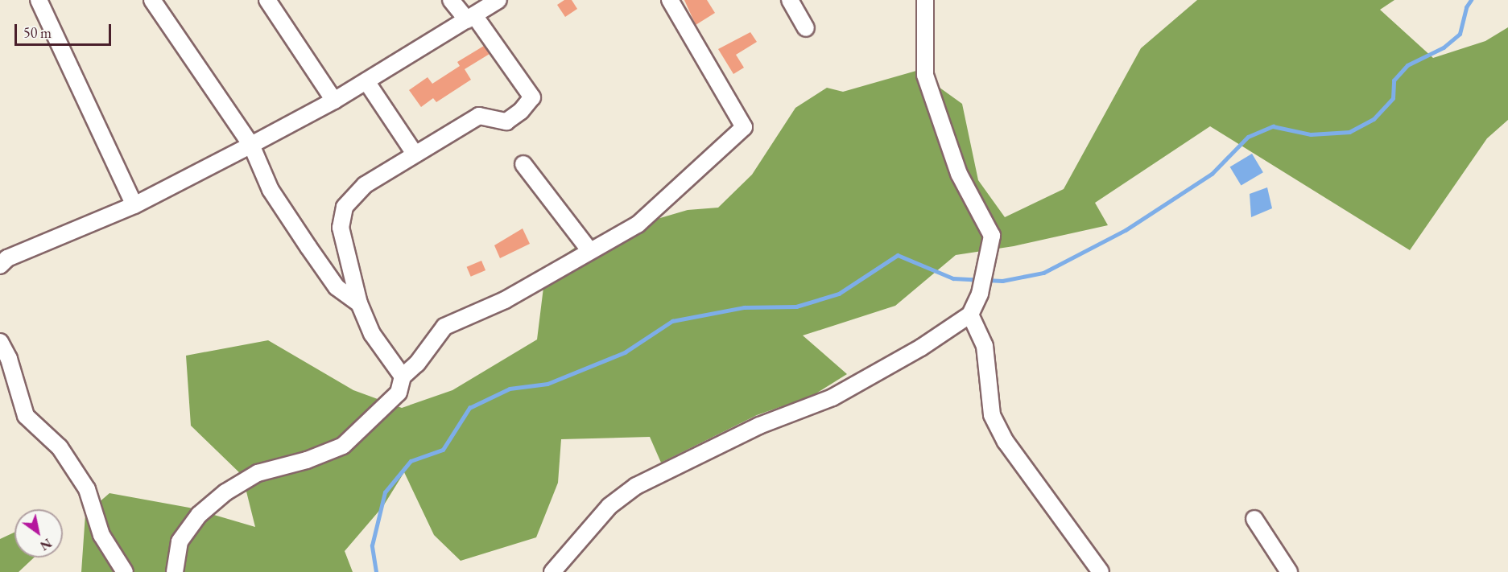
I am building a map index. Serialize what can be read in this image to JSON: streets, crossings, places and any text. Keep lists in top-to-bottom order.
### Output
{
  "scale_bar": "50 m",
  "north": "bottom right"
}
